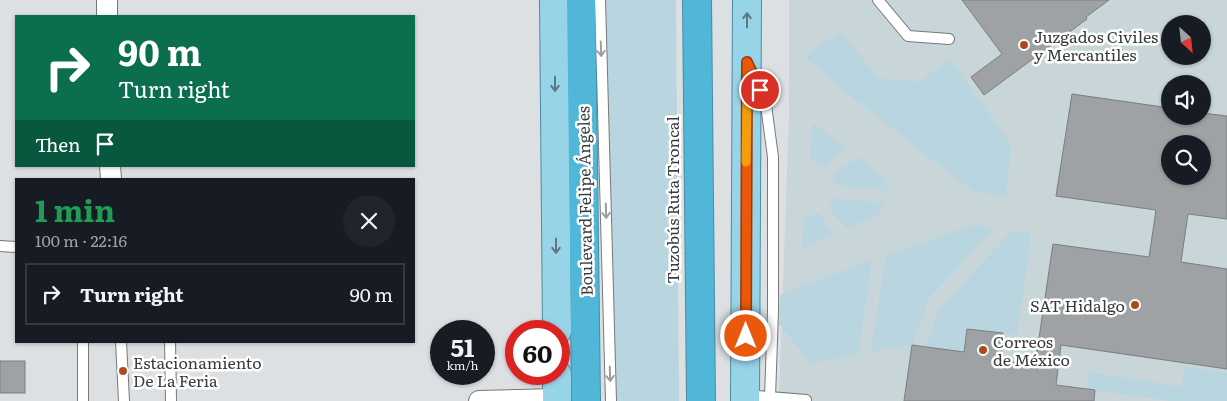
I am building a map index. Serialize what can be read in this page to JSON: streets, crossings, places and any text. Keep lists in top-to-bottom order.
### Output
{
  "streets": {
    "highway": ["Boulevard Felipe Ángeles"]
  },
  "places": [
    "Juzgados Civiles y Mercantiles",
    "SAT Hidalgo",
    "Correos de México",
    "Estacionamiento De La Feria"
  ],
  "north": "bottom right",
  "page": {
    "turn": ["90 m", "Turn right"],
    "then": "Then",
    "heading": ["1 min", "100 m · 22:16"],
    "list": [
      {
        "name": "Turn right",
        "value": "90 m"
      }
    ],
    "speed": "51 km/h",
    "limit": "60"
  }
}
